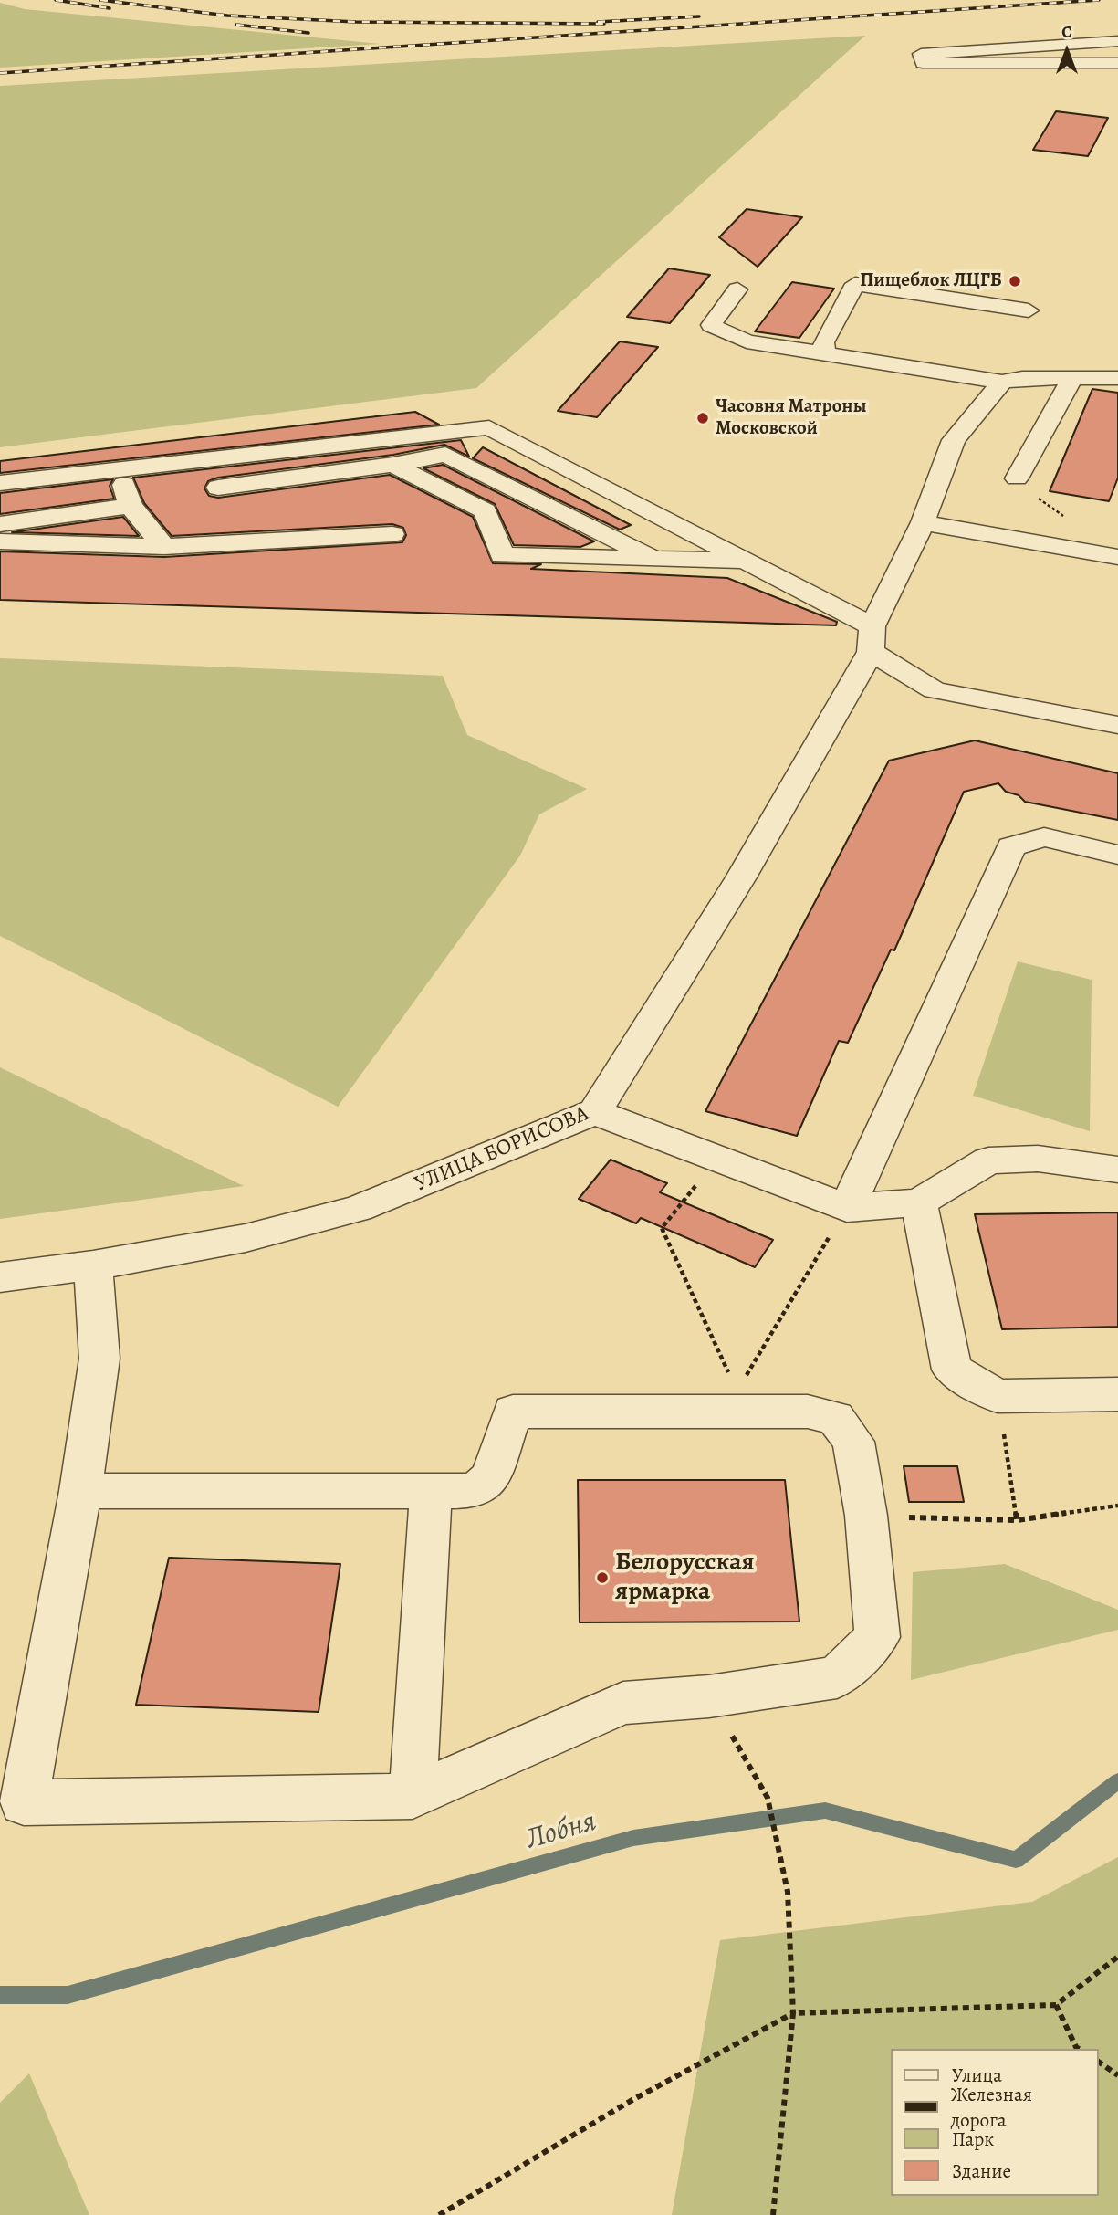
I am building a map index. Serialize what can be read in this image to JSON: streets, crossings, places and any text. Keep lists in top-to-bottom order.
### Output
{
  "streets": {
    "street": ["УЛИЦА БОРИСОВА"]
  },
  "water": ["Лобня"],
  "places": ["Пищеблок ЛЦГБ", "Часовня Матроны Московской", "Белорусская ярмарка"],
  "legend": [
    "Улица",
    "Железная дорога",
    "Парк",
    "Здание"
  ],
  "north": "top"
}
